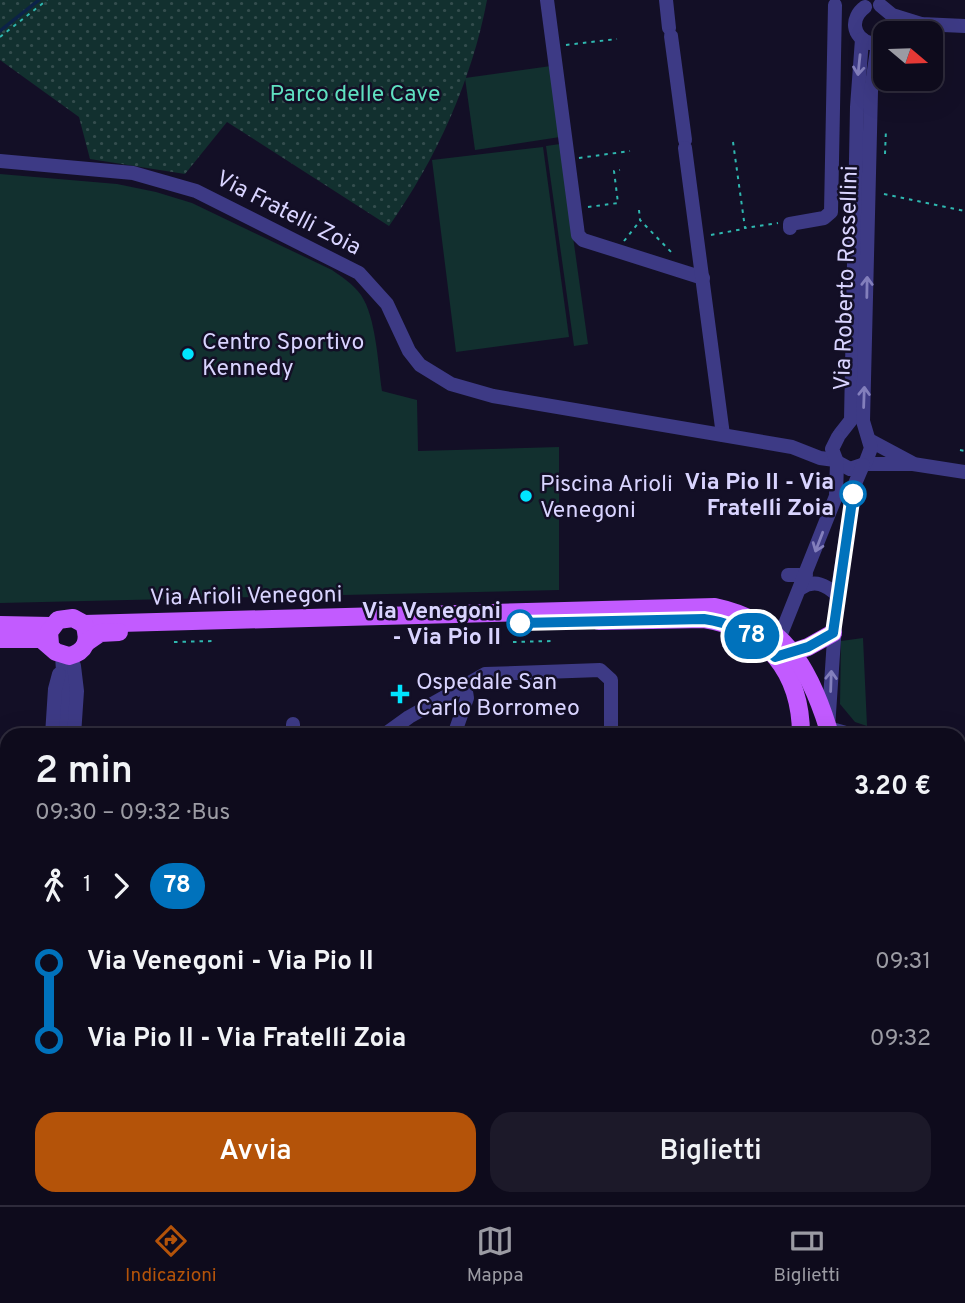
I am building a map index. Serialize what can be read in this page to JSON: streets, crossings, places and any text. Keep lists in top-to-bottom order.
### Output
{
  "streets": {
    "main road": ["Via Arioli Venegoni"],
    "street": ["Via Fratelli Zoia", "Via Roberto Rossellini"]
  },
  "crossings": [
    ["Via Fratelli Zoia", "Via Roberto Rossellini"],
    ["Via Roberto Rossellini", "Via Arioli Venegoni"]
  ],
  "parks": ["Parco delle Cave"],
  "places": {
    "other": [
      "Centro Sportivo Kennedy",
      "Via Pio II - Via Fratelli Zoia",
      "Piscina Arioli Venegoni",
      "Via Venegoni - Via Pio II"
    ],
    "health": ["Ospedale San Carlo Borromeo"]
  },
  "lines": ["bus line 78"],
  "north": "right",
  "page": {
    "on_map": "78",
    "heading": ["2 min", "09:30 – 09:32 · Bus", "3.20 €"],
    "legs": ["1", "78"],
    "list": [
      {
        "name": "Via Venegoni - Via Pio II",
        "value": "09:31"
      },
      {
        "name": "Via Pio II - Via Fratelli Zoia",
        "value": "09:32"
      }
    ],
    "buttons": ["Avvia", "Biglietti"],
    "tabs": ["Indicazioni", "Mappa", "Biglietti"]
  }
}
